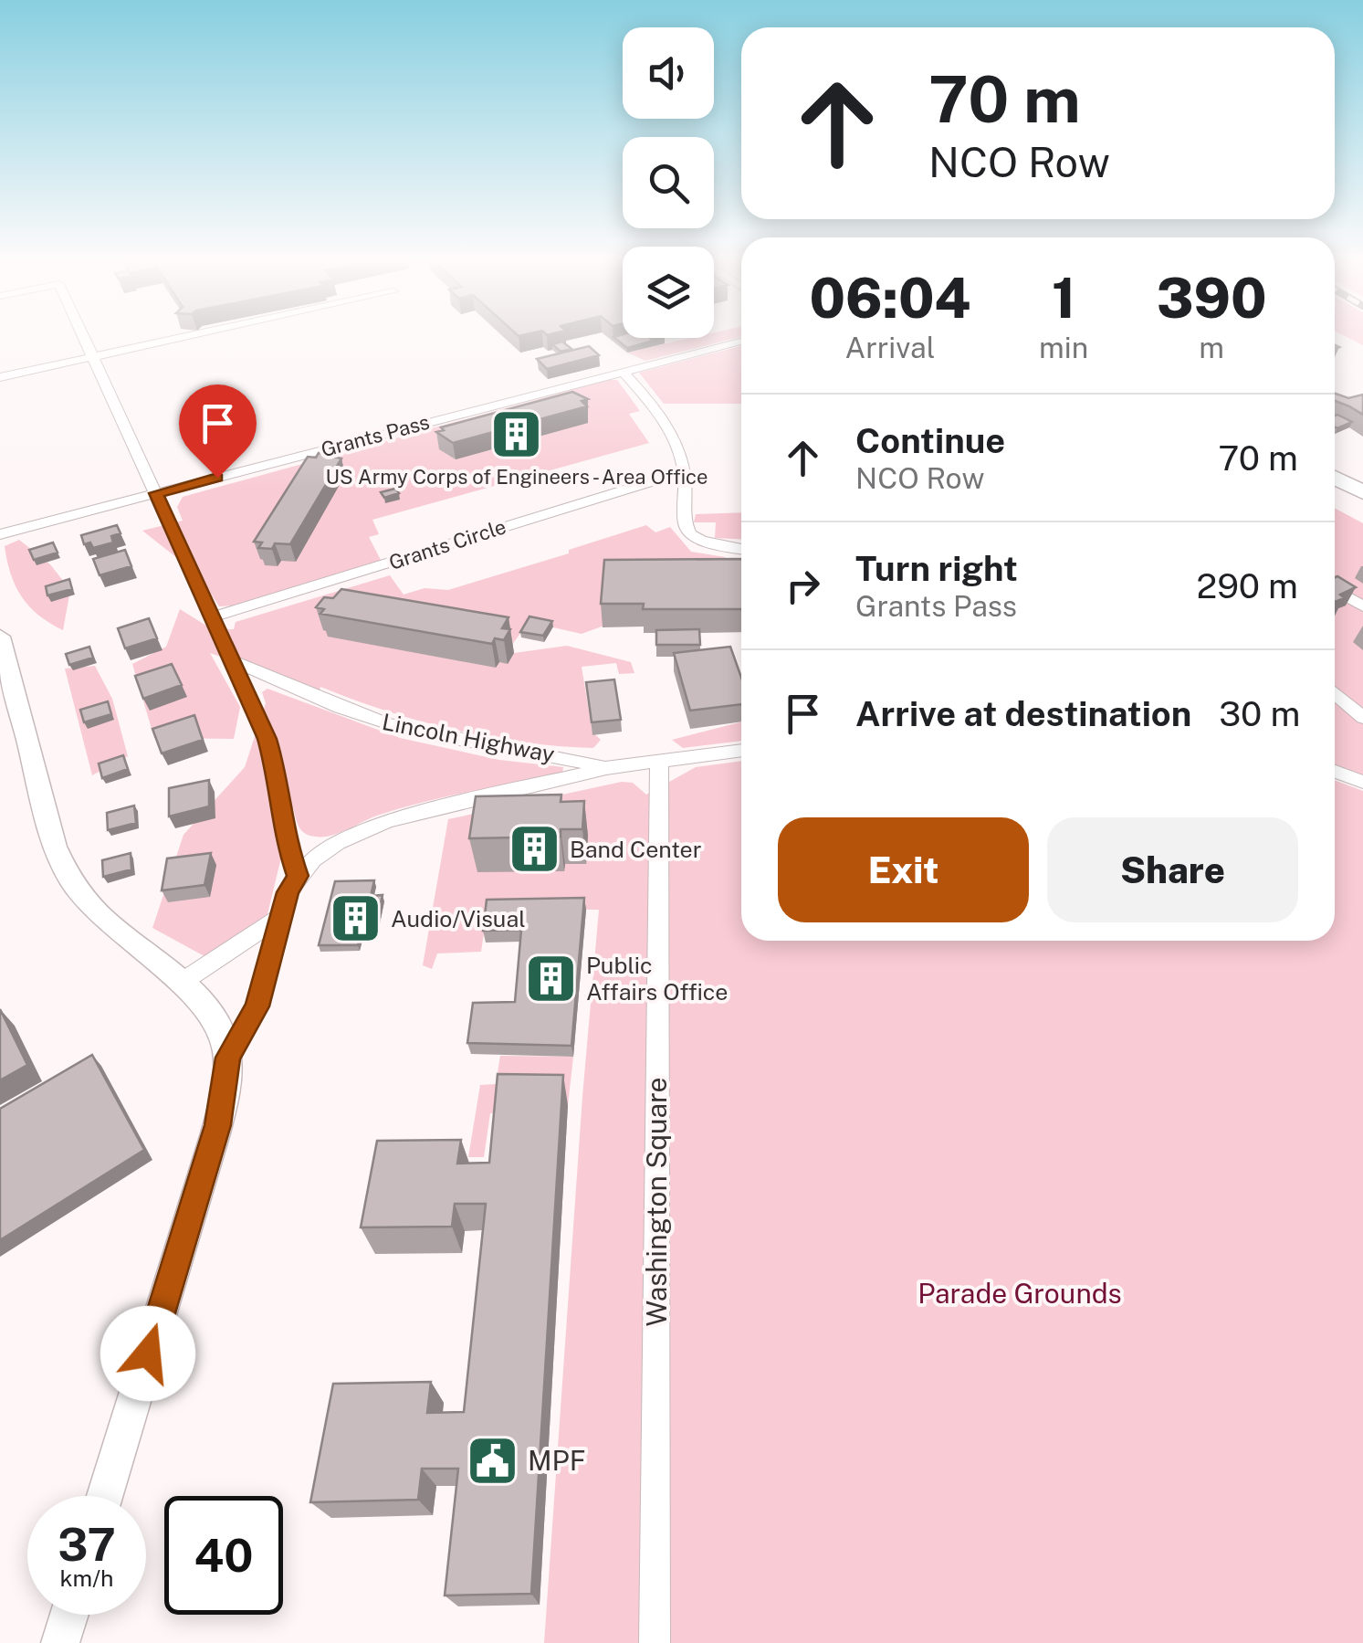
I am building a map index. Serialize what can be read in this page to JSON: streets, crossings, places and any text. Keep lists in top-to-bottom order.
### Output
{
  "streets": {
    "street": [
      "Grants Pass",
      "Grants Circle",
      "Lincoln Highway",
      "Washington Square"
    ]
  },
  "crossings": [
    ["Lincoln Highway", "Washington Square"]
  ],
  "parks": ["Parade Grounds"],
  "places": {
    "building": [
      "US Army Corps of Engineers - Area Office",
      "Band Center",
      "Audio/Visual",
      "Public Affairs Office"
    ],
    "public building": ["MPF"]
  },
  "page": {
    "turn": ["70 m", "NCO Row"],
    "eta": [
      "06:04",
      "Arrival",
      "1",
      "min",
      "390",
      "m"
    ],
    "list": [
      {
        "name": "Continue",
        "note": "NCO Row",
        "value": "70 m"
      },
      {
        "name": "Turn right",
        "note": "Grants Pass",
        "value": "290 m"
      },
      {
        "name": "Arrive at destination",
        "value": "30 m"
      }
    ],
    "buttons": ["Exit", "Share"],
    "speed": "37 km/h",
    "limit": "40"
  }
}
